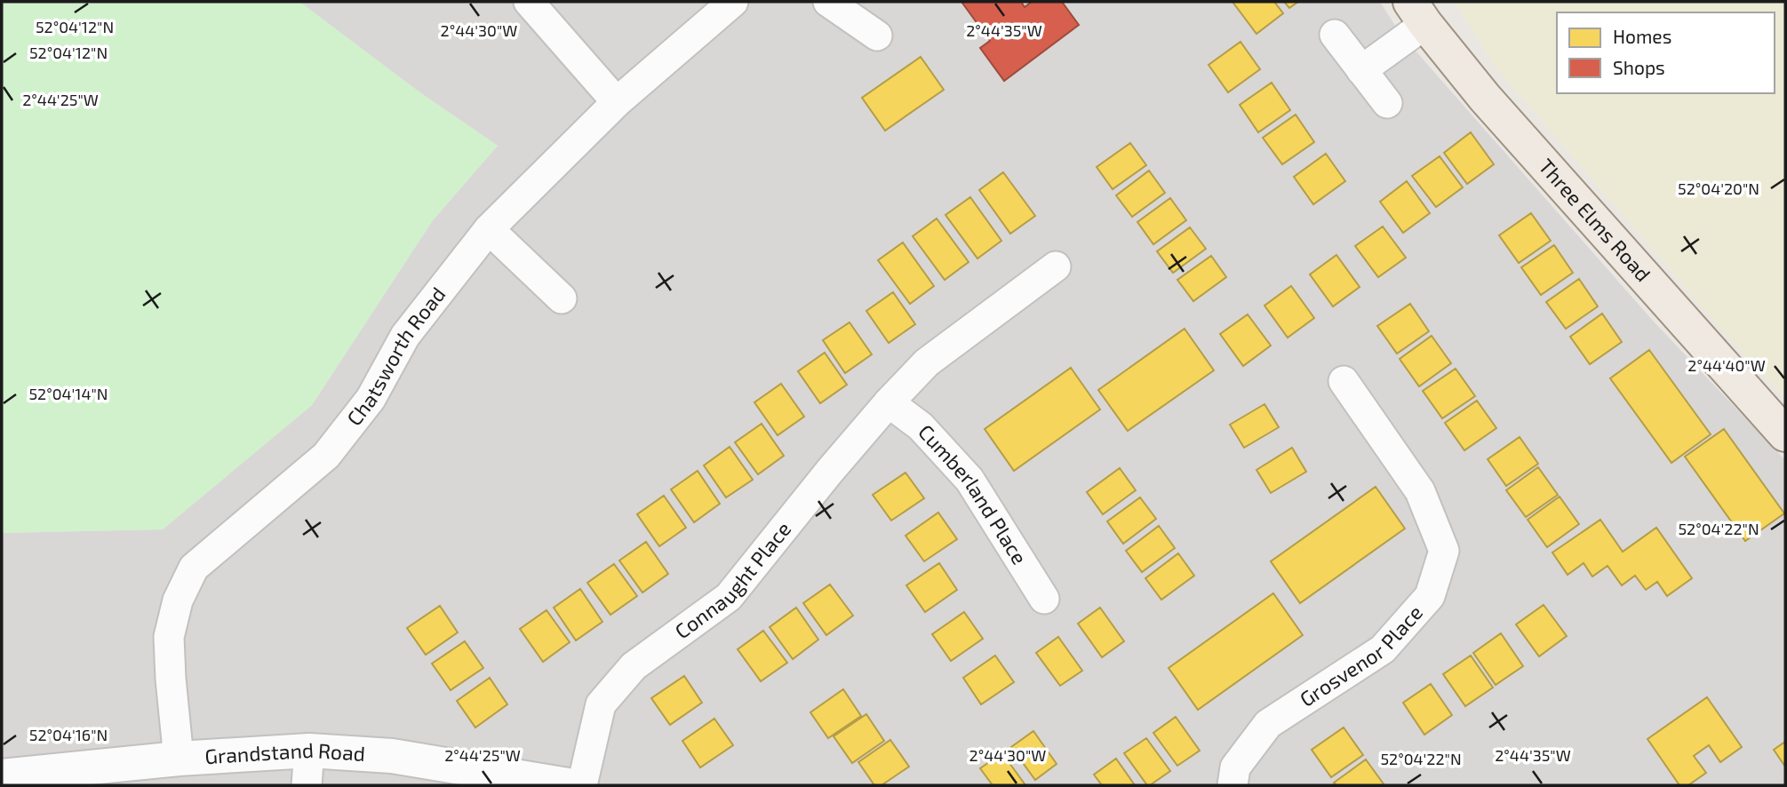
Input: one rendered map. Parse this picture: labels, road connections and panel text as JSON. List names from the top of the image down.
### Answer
{
  "streets": {
    "main road": ["Three Elms Road"],
    "street": [
      "Chatsworth Road",
      "Cumberland Place",
      "Connaught Place",
      "Grosvenor Place",
      "Grandstand Road"
    ]
  },
  "crossings": [
    ["Chatsworth Road", "Grandstand Road"],
    ["Cumberland Place", "Connaught Place"]
  ],
  "legend": ["Homes", "Shops"],
  "coordinates": [
    "52°04'12\"N",
    "2°44'35\"W",
    "2°44'30\"W",
    "2°44'25\"W",
    "52°04'20\"N",
    "2°44'40\"W",
    "52°04'14\"N",
    "52°04'22\"N",
    "52°04'16\"N"
  ]
}
